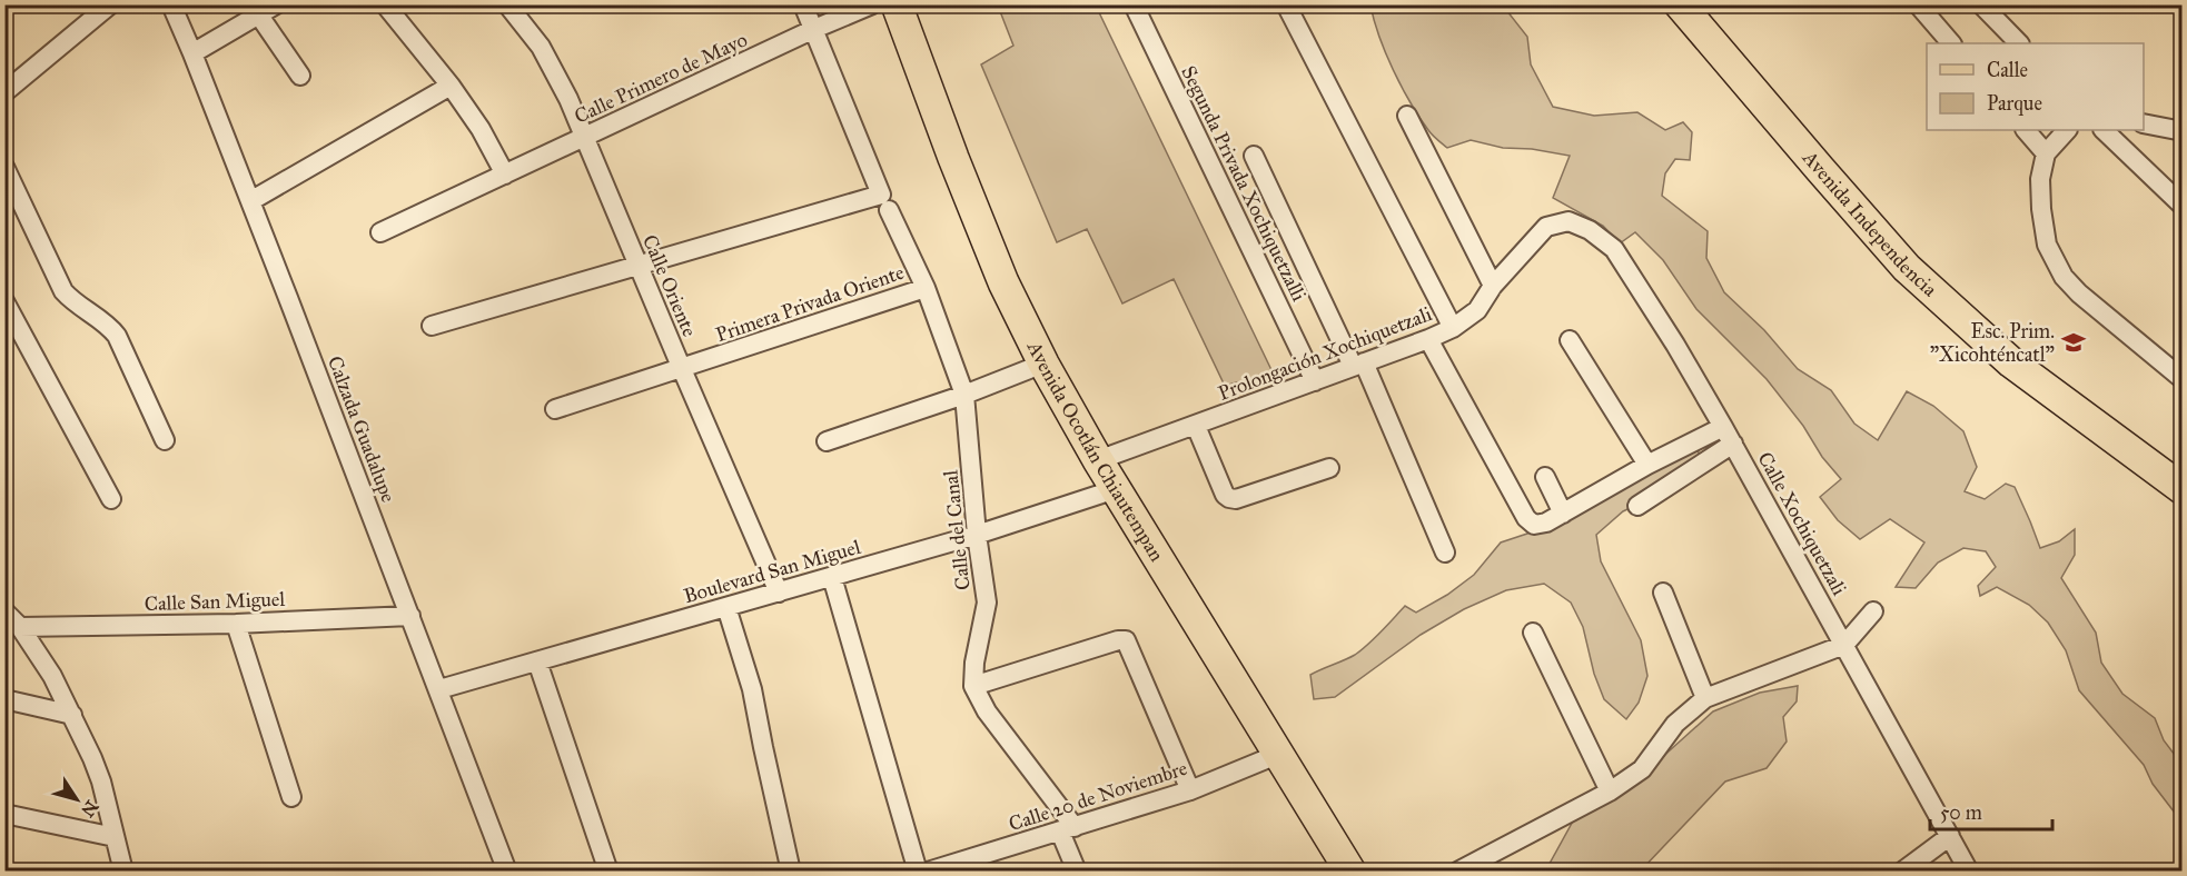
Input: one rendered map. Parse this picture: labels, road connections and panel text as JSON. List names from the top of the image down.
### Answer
{
  "streets": {
    "main road": ["Avenida Independencia", "Avenida Ocotlán Chiautempan"],
    "street": [
      "Calle Primero de Mayo",
      "Segunda Privada Xochiquetzalli",
      "Calle Oriente",
      "Primera Privada Oriente",
      "Prolongación Xochiquetzali",
      "Calzada Guadalupe",
      "Calle Xochiquetzali",
      "Calle del Canal",
      "Boulevard San Miguel",
      "Calle San Miguel",
      "Calle 20 de Noviembre"
    ]
  },
  "crossings": [
    ["Calle Primero de Mayo", "Calle Oriente"],
    ["Calle Primero de Mayo", "Calle del Canal"],
    ["Segunda Privada Xochiquetzalli", "Prolongación Xochiquetzali"],
    ["Calle Oriente", "Primera Privada Oriente"],
    ["Calle Oriente", "Boulevard San Miguel"],
    ["Primera Privada Oriente", "Calle del Canal"],
    ["Prolongación Xochiquetzali", "Avenida Ocotlán Chiautempan"],
    ["Prolongación Xochiquetzali", "Calle Xochiquetzali"],
    ["Calzada Guadalupe", "Boulevard San Miguel"],
    ["Calzada Guadalupe", "Calle San Miguel"],
    ["Avenida Ocotlán Chiautempan", "Boulevard San Miguel"],
    ["Avenida Ocotlán Chiautempan", "Calle 20 de Noviembre"],
    ["Calle del Canal", "Boulevard San Miguel"]
  ],
  "places": {
    "school or university": ["Esc. Prim. \"Xicohténcatl\""]
  },
  "legend": ["Calle", "Parque"],
  "scale_bar": "50 m",
  "north": "bottom right"
}
